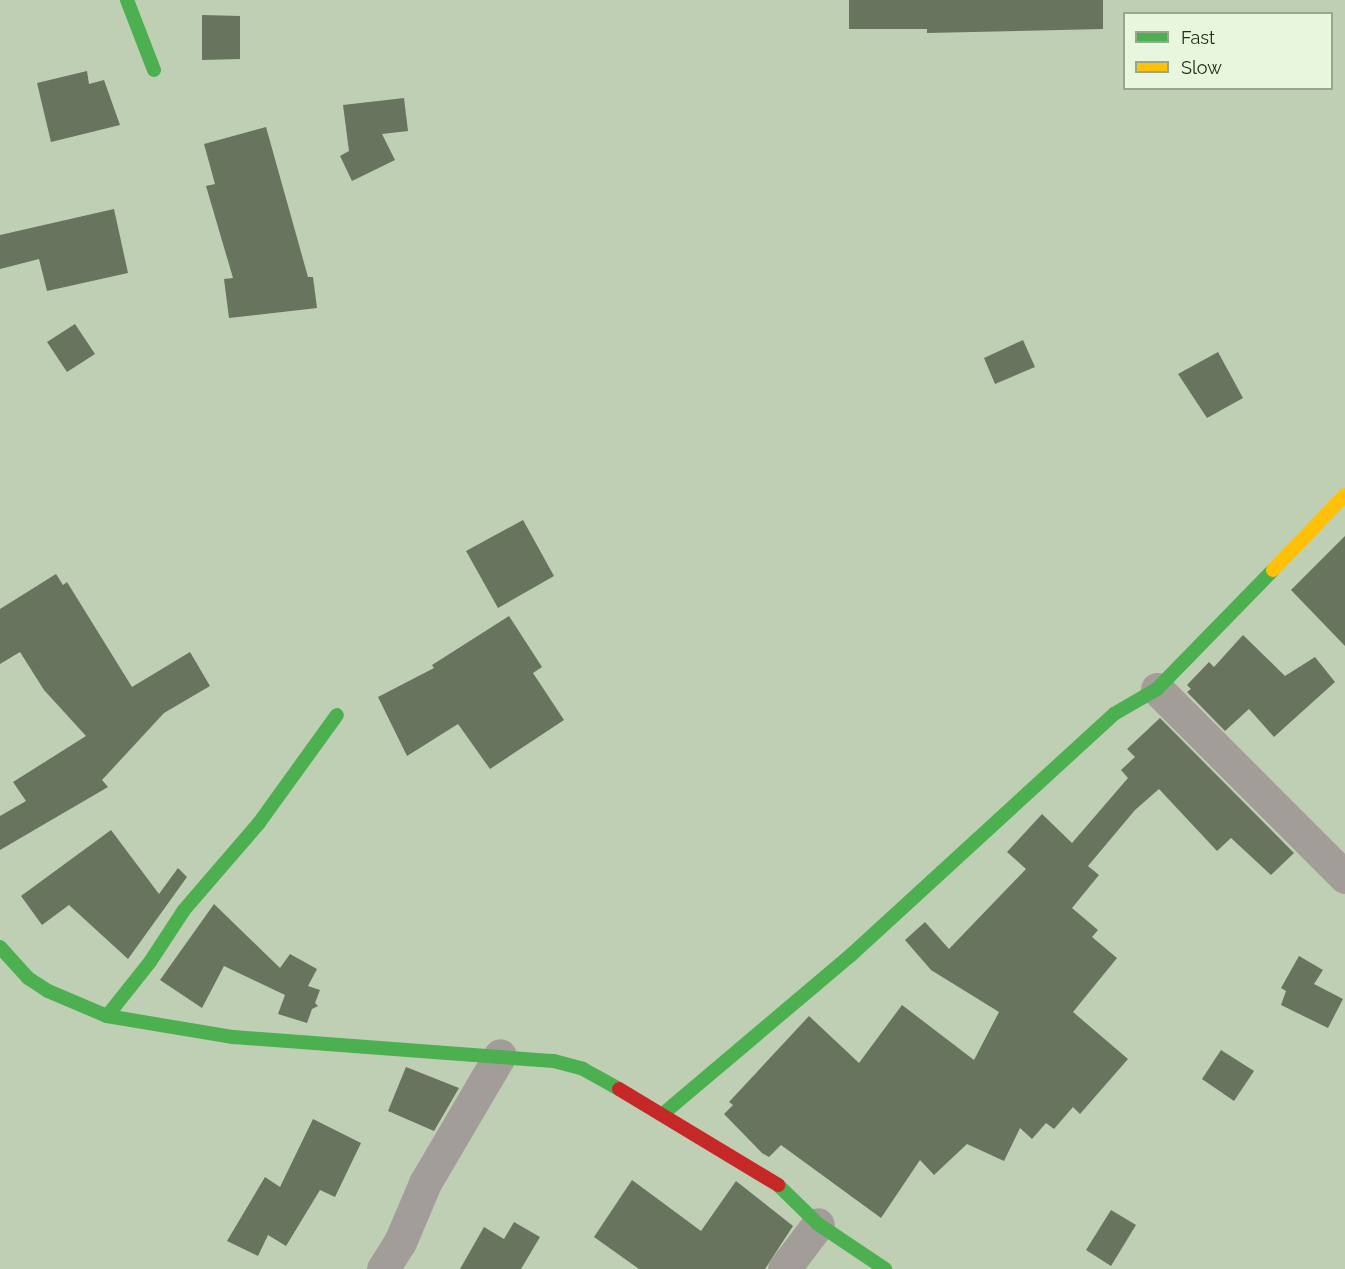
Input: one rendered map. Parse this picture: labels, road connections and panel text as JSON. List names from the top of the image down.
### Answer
{
  "legend": ["Fast", "Slow"]
}
